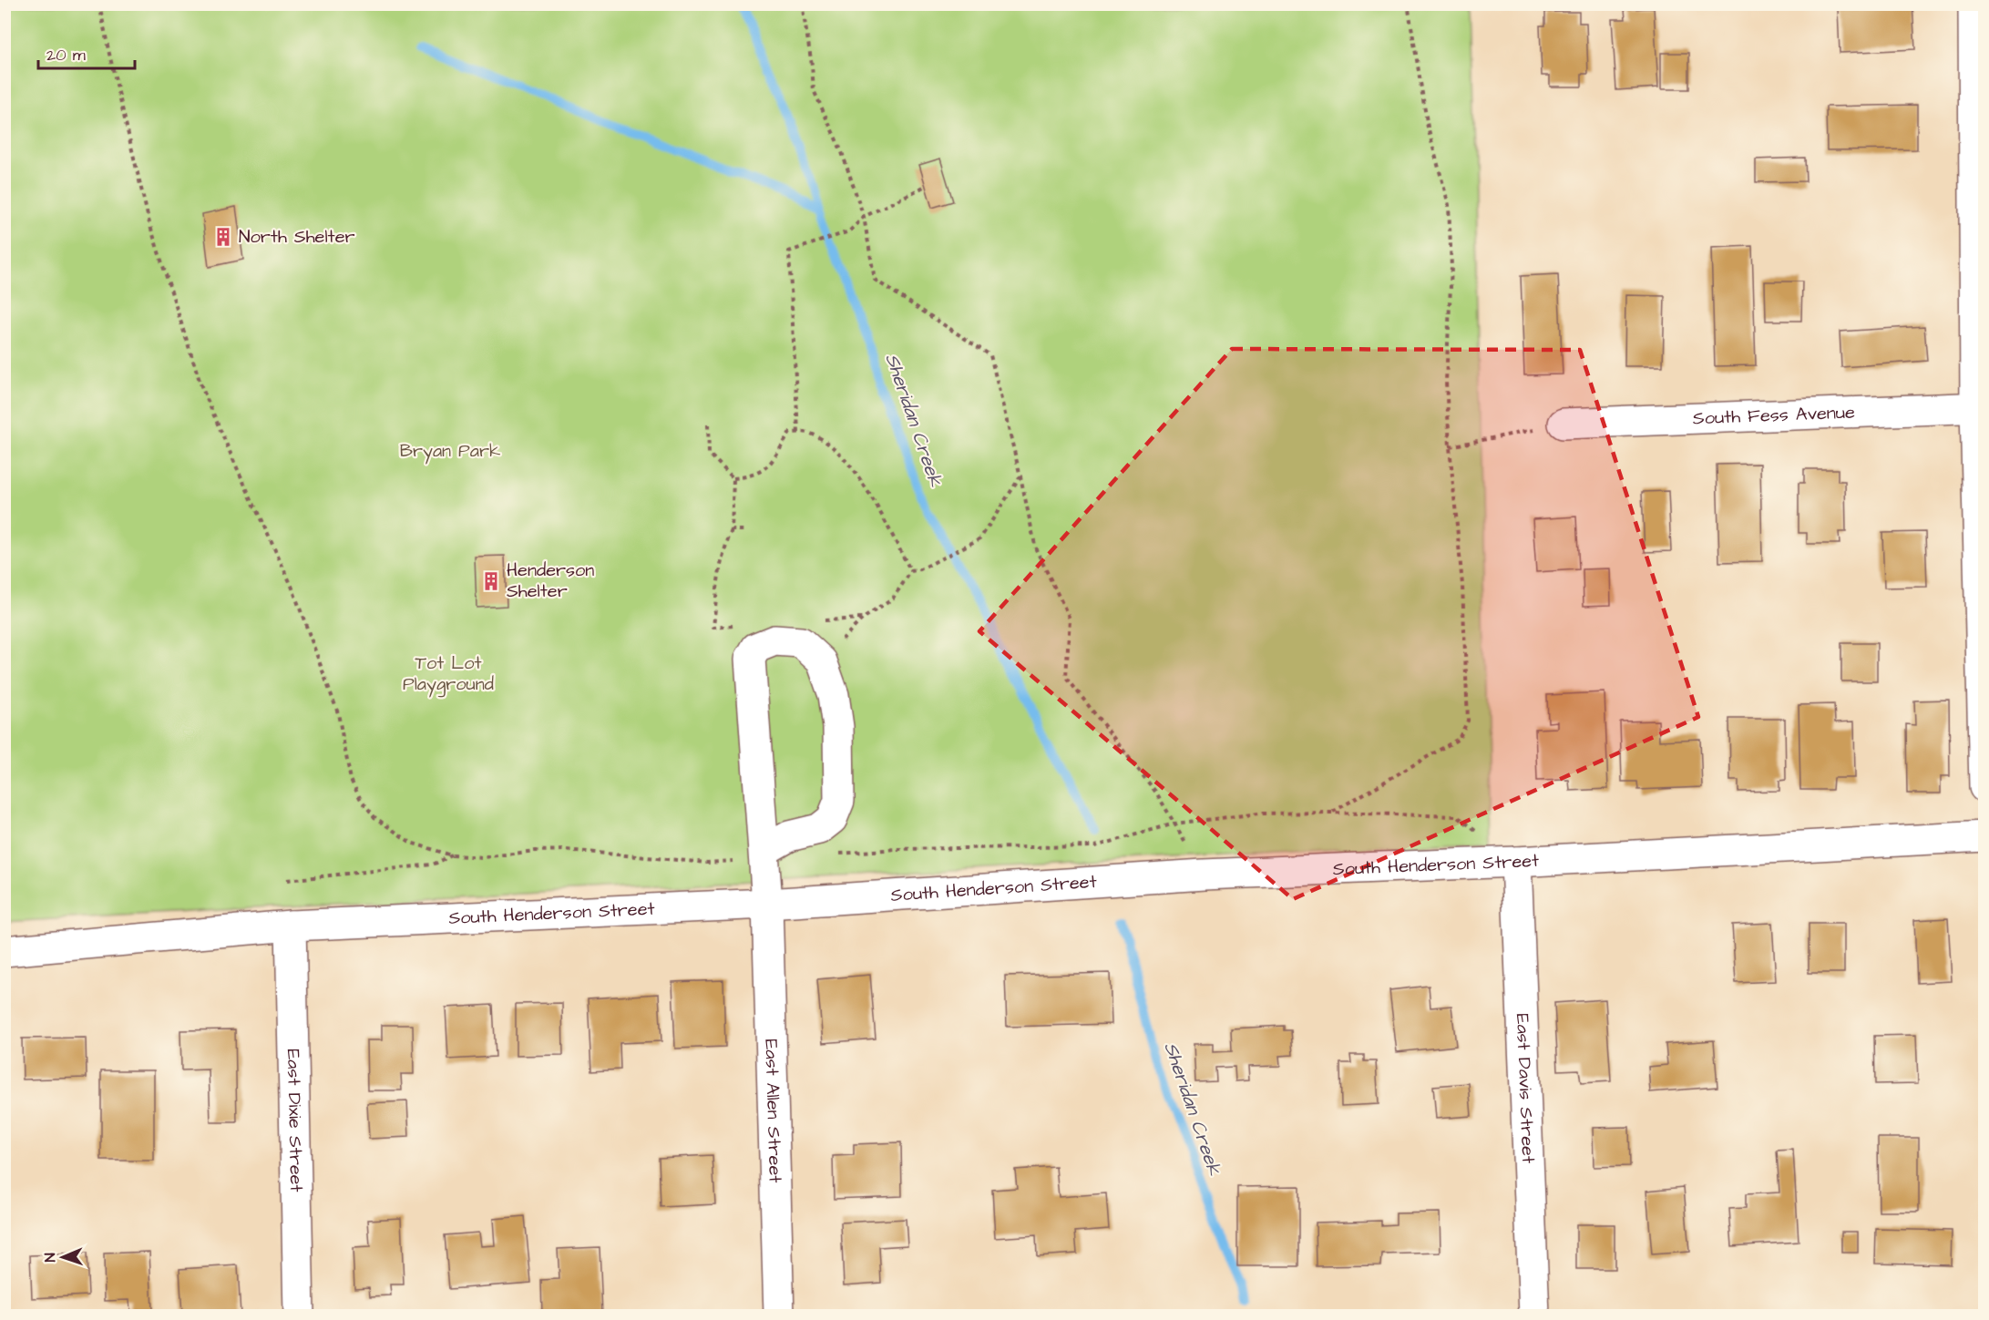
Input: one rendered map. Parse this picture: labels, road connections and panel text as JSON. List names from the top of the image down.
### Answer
{
  "streets": {
    "street": [
      "South Fess Avenue",
      "South Henderson Street",
      "East Davis Street",
      "East Allen Street",
      "East Dixie Street"
    ]
  },
  "crossings": [
    ["South Henderson Street", "East Davis Street"],
    ["South Henderson Street", "East Allen Street"],
    ["South Henderson Street", "East Dixie Street"]
  ],
  "water": ["Sheridan Creek"],
  "parks": ["Bryan Park", "Tot Lot Playground"],
  "places": {
    "building": ["North Shelter", "Henderson Shelter"]
  },
  "scale_bar": "20 m",
  "north": "left"
}
